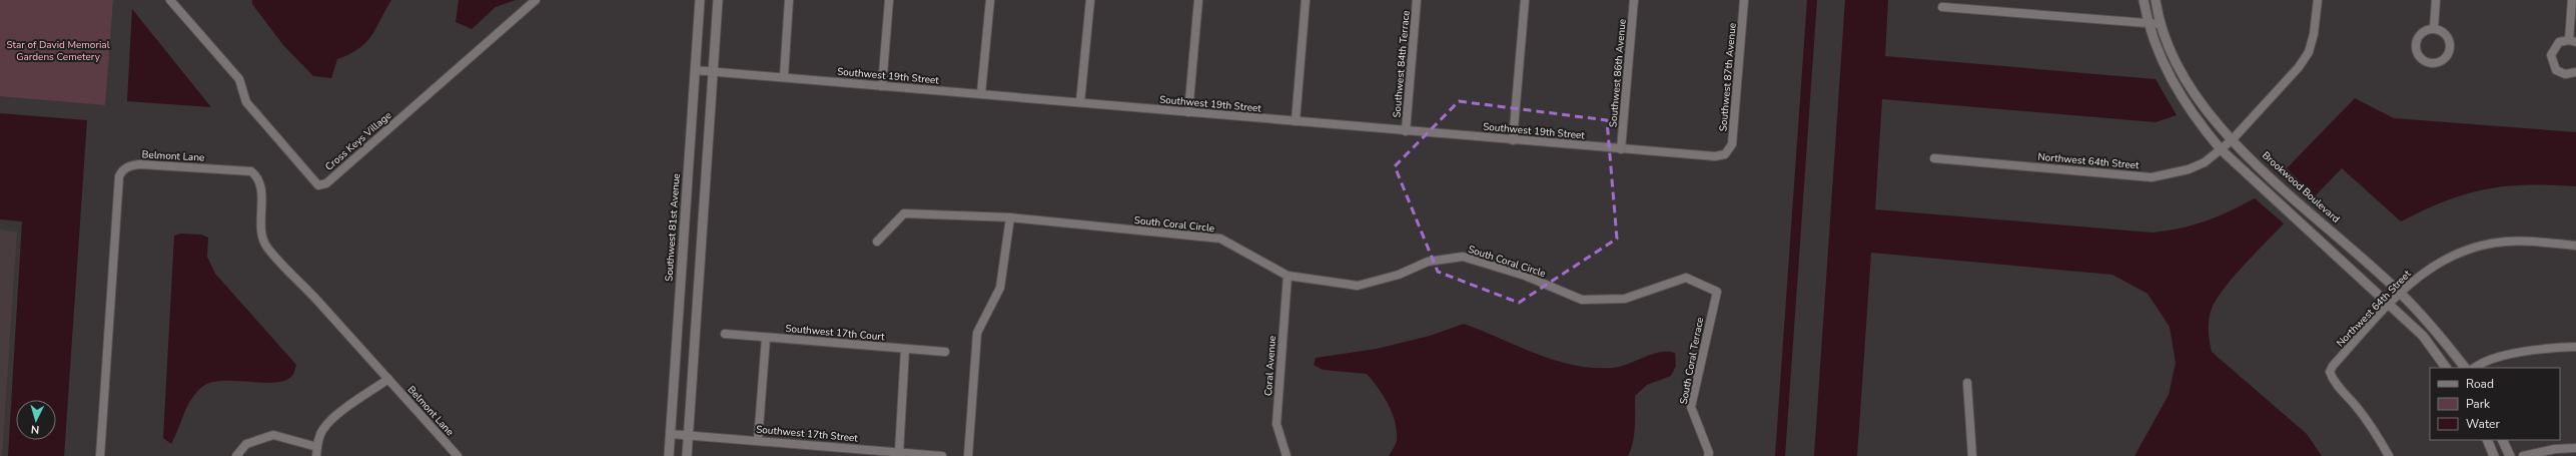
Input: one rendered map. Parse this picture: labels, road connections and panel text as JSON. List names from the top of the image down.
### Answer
{
  "streets": {
    "street": [
      "Southwest 84th Terrace",
      "Southwest 86th Avenue",
      "Southwest 19th Street",
      "Southwest 87th Avenue",
      "Cross Keys Village",
      "Belmont Lane",
      "Northwest 64th Street",
      "Brookwood Boulevard",
      "South Coral Circle",
      "Southwest 81st Avenue",
      "Southwest 17th Court",
      "South Coral Terrace",
      "Coral Avenue",
      "Southwest 17th Street"
    ]
  },
  "crossings": [
    ["Southwest 84th Terrace", "Southwest 19th Street"],
    ["Southwest 86th Avenue", "Southwest 19th Street"],
    ["Southwest 19th Street", "Southwest 87th Avenue"],
    ["Southwest 19th Street", "Southwest 81st Avenue"],
    ["Northwest 64th Street", "Brookwood Boulevard"],
    ["South Coral Circle", "South Coral Terrace"],
    ["South Coral Circle", "Coral Avenue"],
    ["Southwest 81st Avenue", "Southwest 17th Street"]
  ],
  "parks": ["Star of David Memorial Gardens Cemetery"],
  "legend": ["Road", "Park", "Water"],
  "north": "bottom"
}
